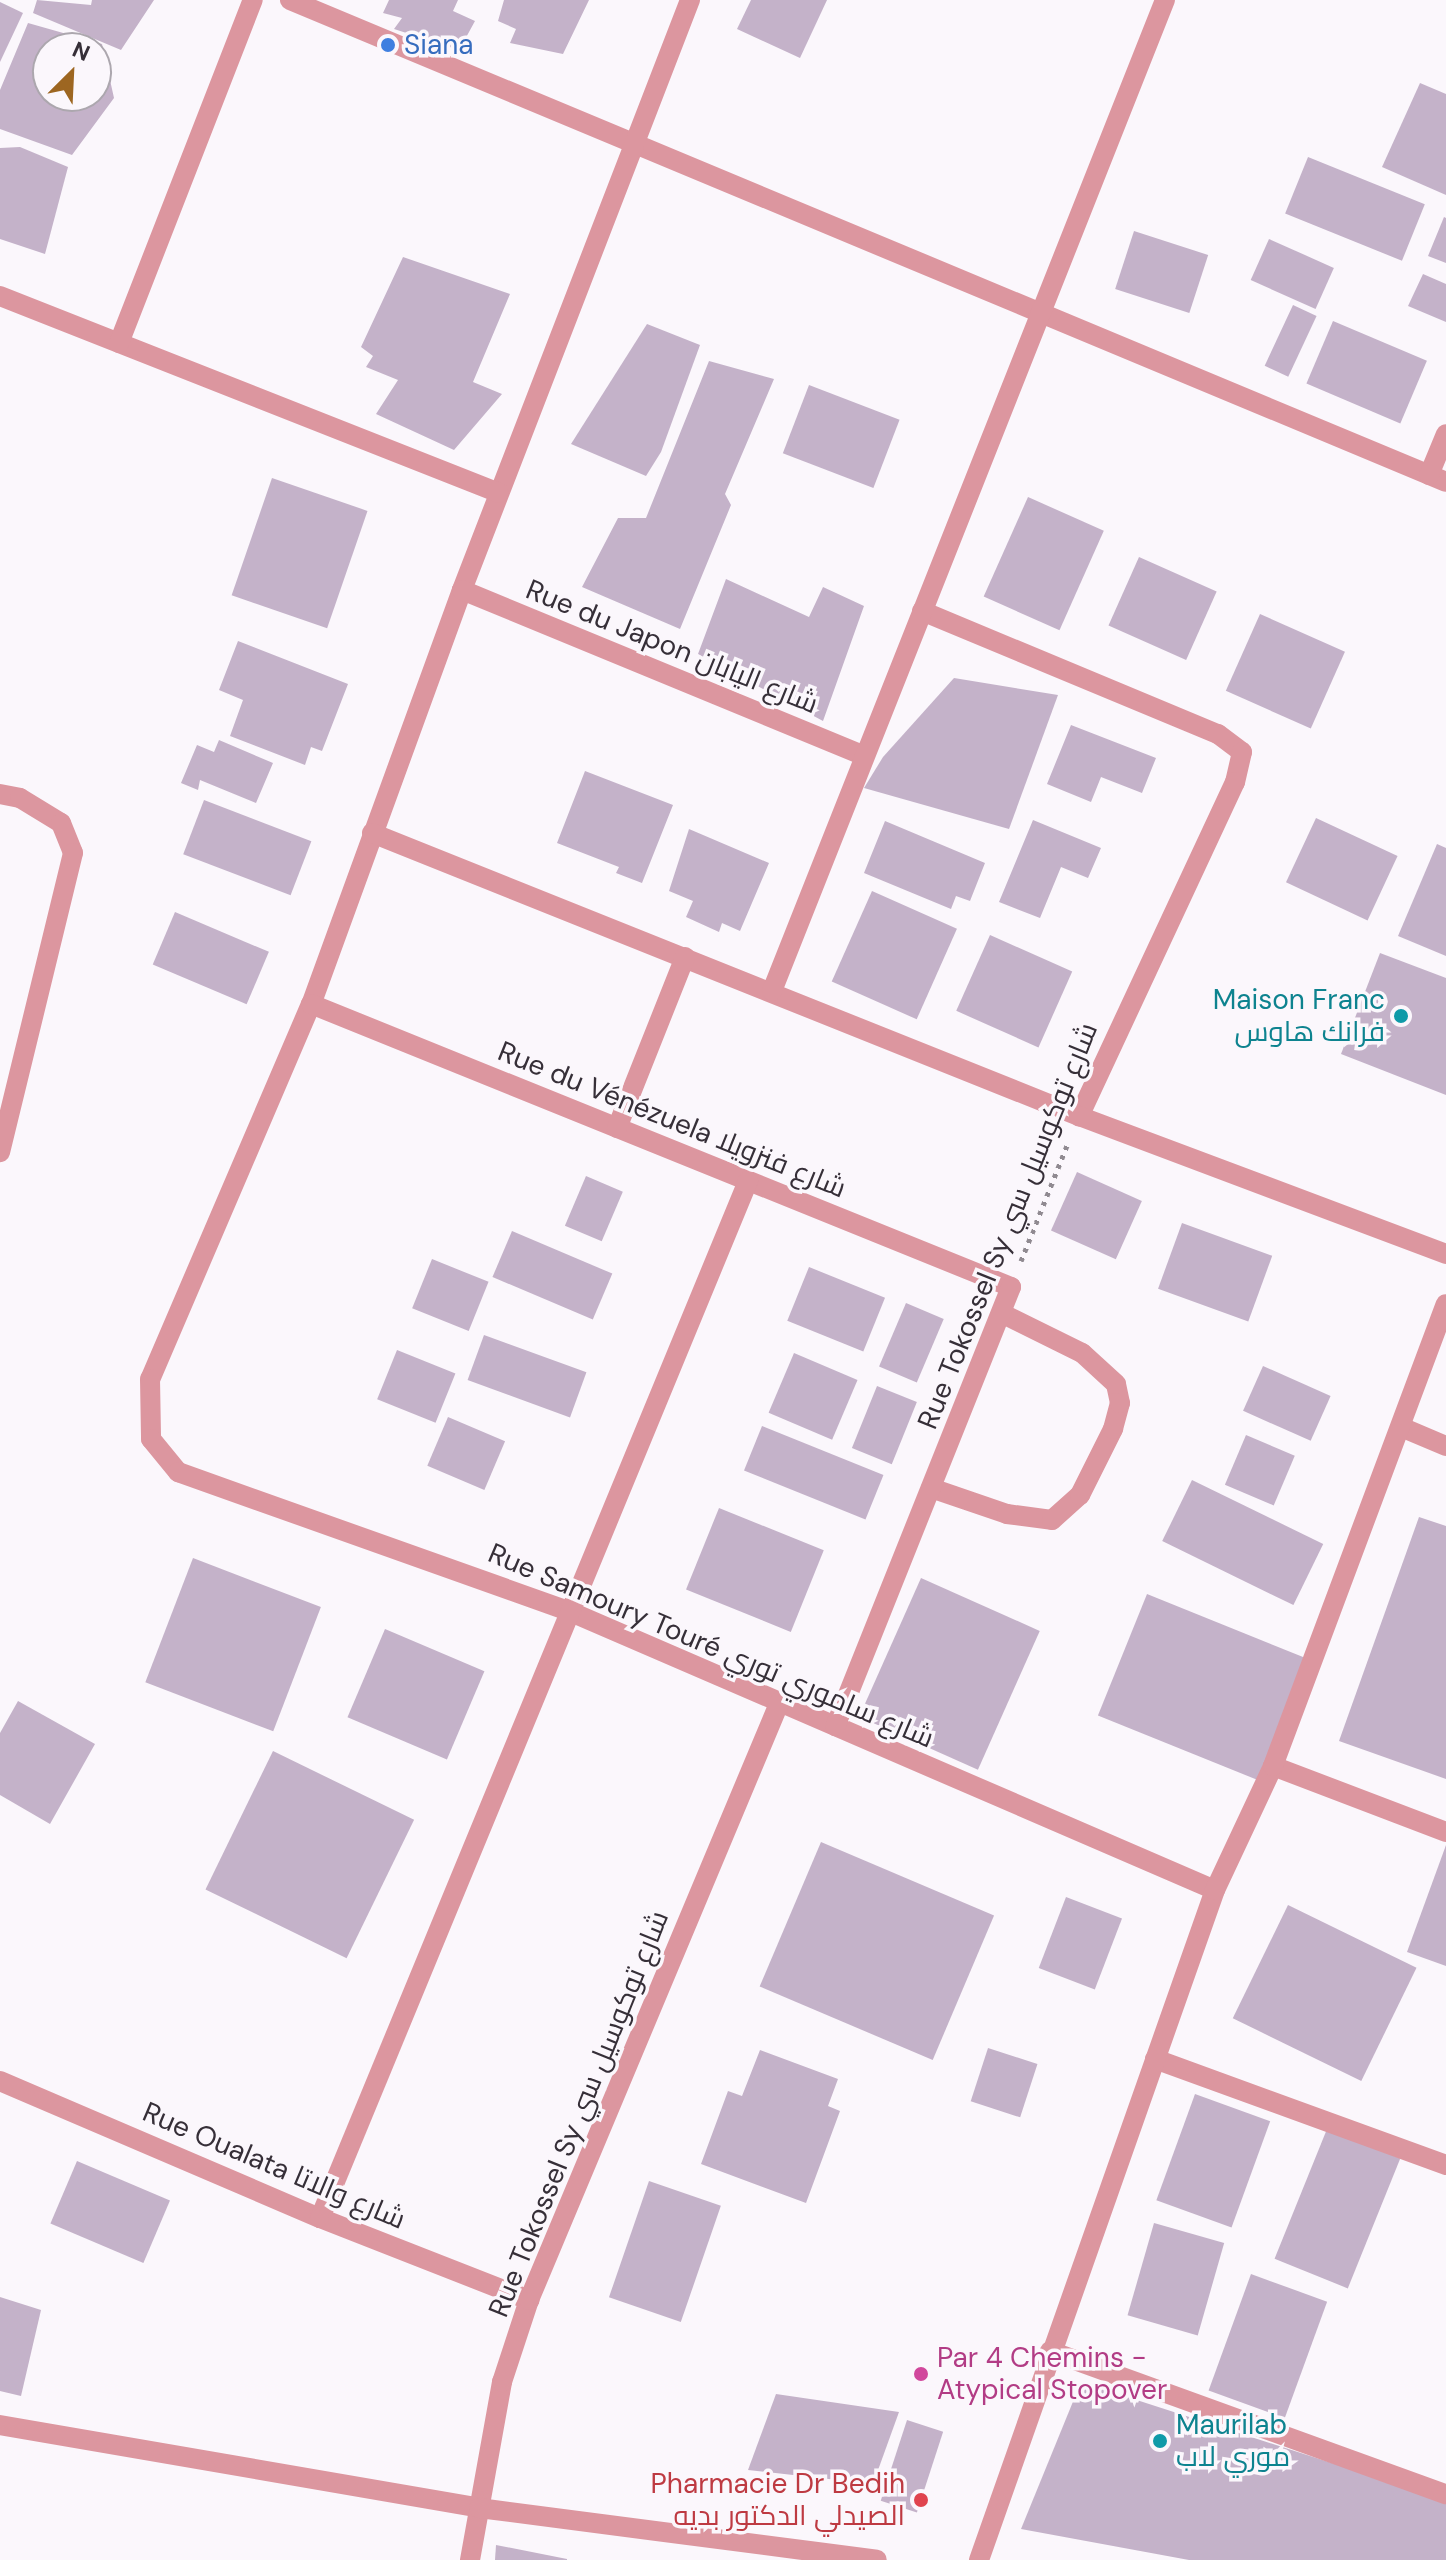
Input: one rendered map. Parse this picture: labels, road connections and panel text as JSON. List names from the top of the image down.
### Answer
{
  "streets": {
    "street": [
      "Rue du Japon شارع اليابان",
      "Rue du Vénézuela شارع فنزويلا",
      "Rue Tokossel Sy شارع توكوسيل سي",
      "Rue Samoury Touré شارع ساموري توري",
      "Rue Oualata شارع والاتا"
    ]
  },
  "crossings": [
    ["Rue du Vénézuela شارع فنزويلا", "Rue Tokossel Sy شارع توكوسيل سي"],
    ["Rue du Vénézuela شارع فنزويلا", "Rue Samoury Touré شارع ساموري توري"],
    ["Rue Tokossel Sy شارع توكوسيل سي", "Rue Samoury Touré شارع ساموري توري"],
    ["Rue Tokossel Sy شارع توكوسيل سي", "Rue Oualata شارع والاتا"]
  ],
  "places": [
    "Siana",
    "Maison Franc فرانك هاوس",
    "Par 4 Chemins - Atypical Stopover",
    "Maurilab موري لاب",
    "Pharmacie Dr Bedih الصيدلي الدكتور بديه"
  ],
  "north": "top right"
}
